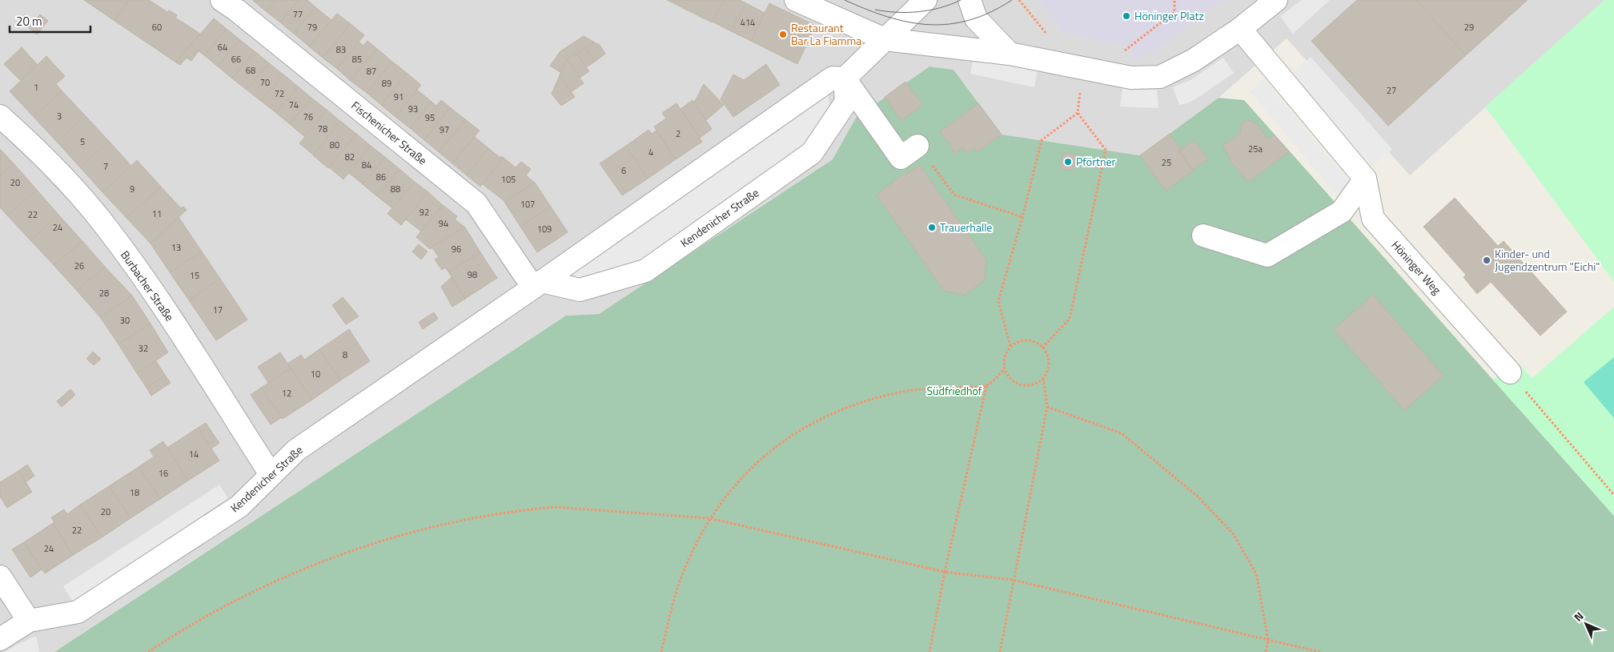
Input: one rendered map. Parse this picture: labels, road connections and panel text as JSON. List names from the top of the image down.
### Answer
{
  "streets": {
    "street": [
      "Fischenicher Straße",
      "Kendenicher Straße",
      "Höninger Weg",
      "Burbacher Straße"
    ]
  },
  "crossings": [
    ["Fischenicher Straße", "Kendenicher Straße"],
    ["Kendenicher Straße", "Burbacher Straße"]
  ],
  "parks": ["Südfriedhof"],
  "places": [
    "Höninger Platz",
    "Restaurant Bar La Fiamma",
    "Pförtner",
    "Trauerhalle",
    "Kinder- und Jugendzentrum \"Eichi\""
  ],
  "house_numbers": [
    "77",
    "414",
    "60",
    "79",
    "29",
    "64",
    "83",
    "66",
    "85",
    "68",
    "87",
    "70",
    "89",
    "1",
    "27",
    "72",
    "91",
    "74",
    "93",
    "3",
    "76",
    "95",
    "78",
    "97",
    "2",
    "5",
    "80",
    "25a",
    "4",
    "82",
    "25",
    "84",
    "7",
    "6",
    "86",
    "105",
    "20",
    "9",
    "88",
    "107",
    "92",
    "11",
    "22",
    "94",
    "24",
    "109",
    "13",
    "96",
    "26",
    "98",
    "15",
    "28",
    "17",
    "30",
    "32",
    "8",
    "10",
    "12",
    "14",
    "16",
    "18",
    "20",
    "22",
    "24"
  ],
  "scale_bar": "20 m",
  "north": "top left"
}
